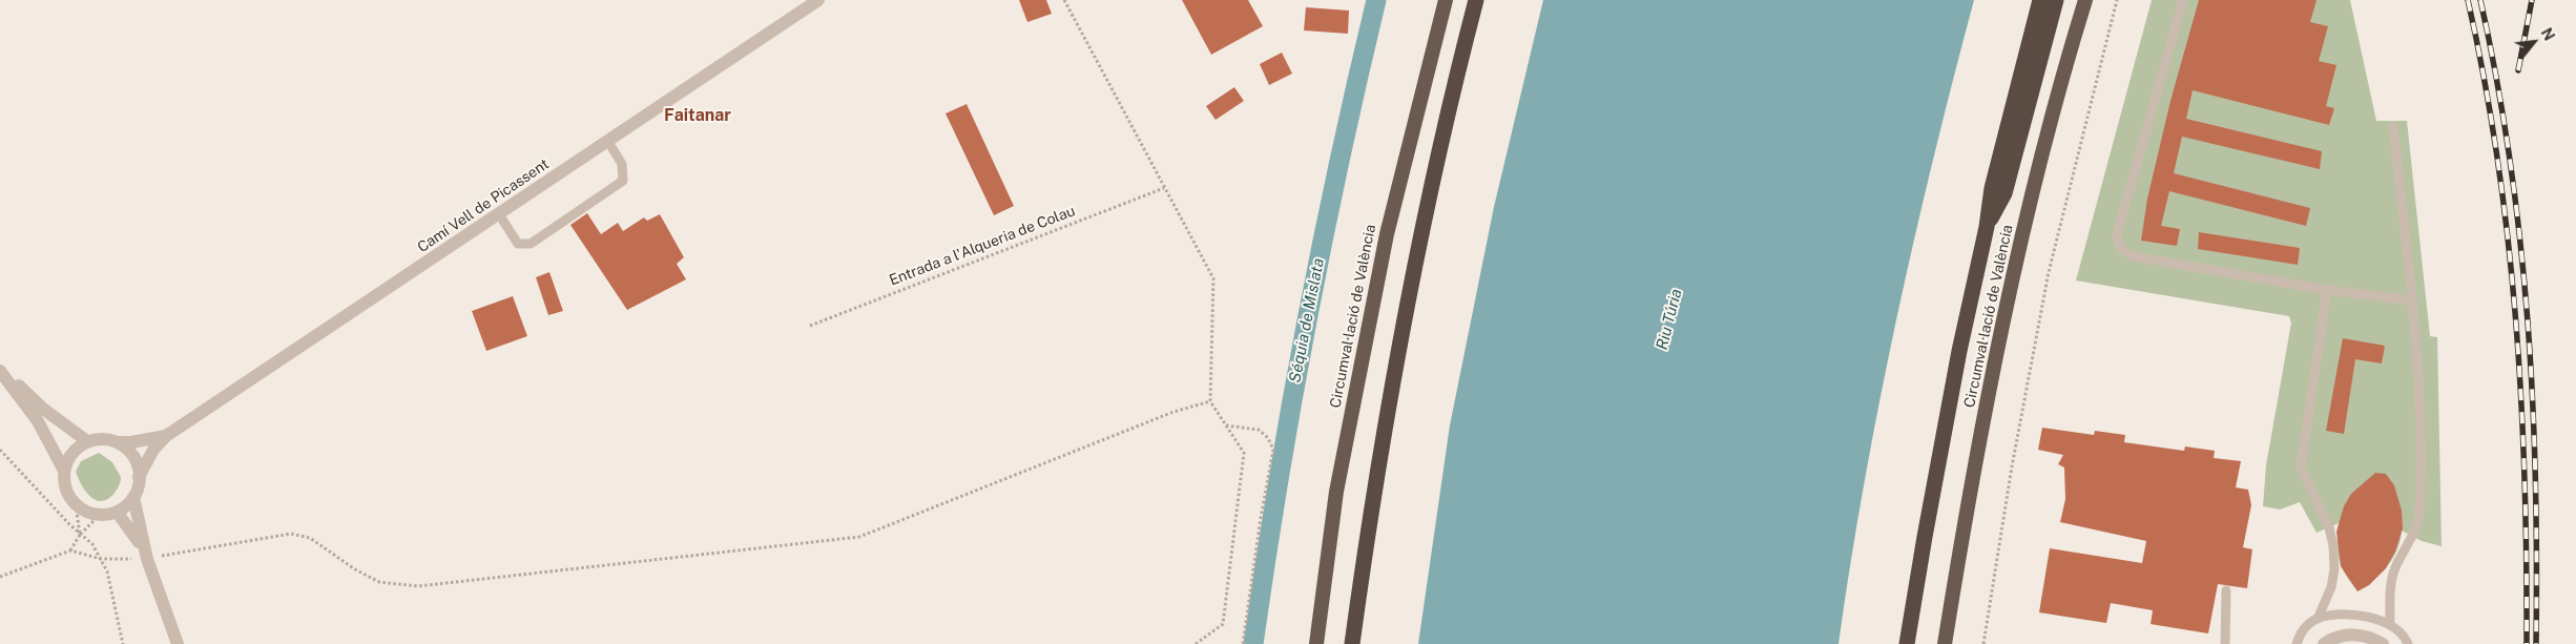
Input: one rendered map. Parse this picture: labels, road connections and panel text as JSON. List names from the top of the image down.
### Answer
{
  "streets": {
    "highway": ["Circumval·lació de València"],
    "street": ["Camí Vell de Picassent"],
    "path": ["Entrada a l'Alqueria de Colau"]
  },
  "districts": ["Faitanar"],
  "water": ["Riu Túria", "Séquia de Mislata"],
  "north": "top right"
}
